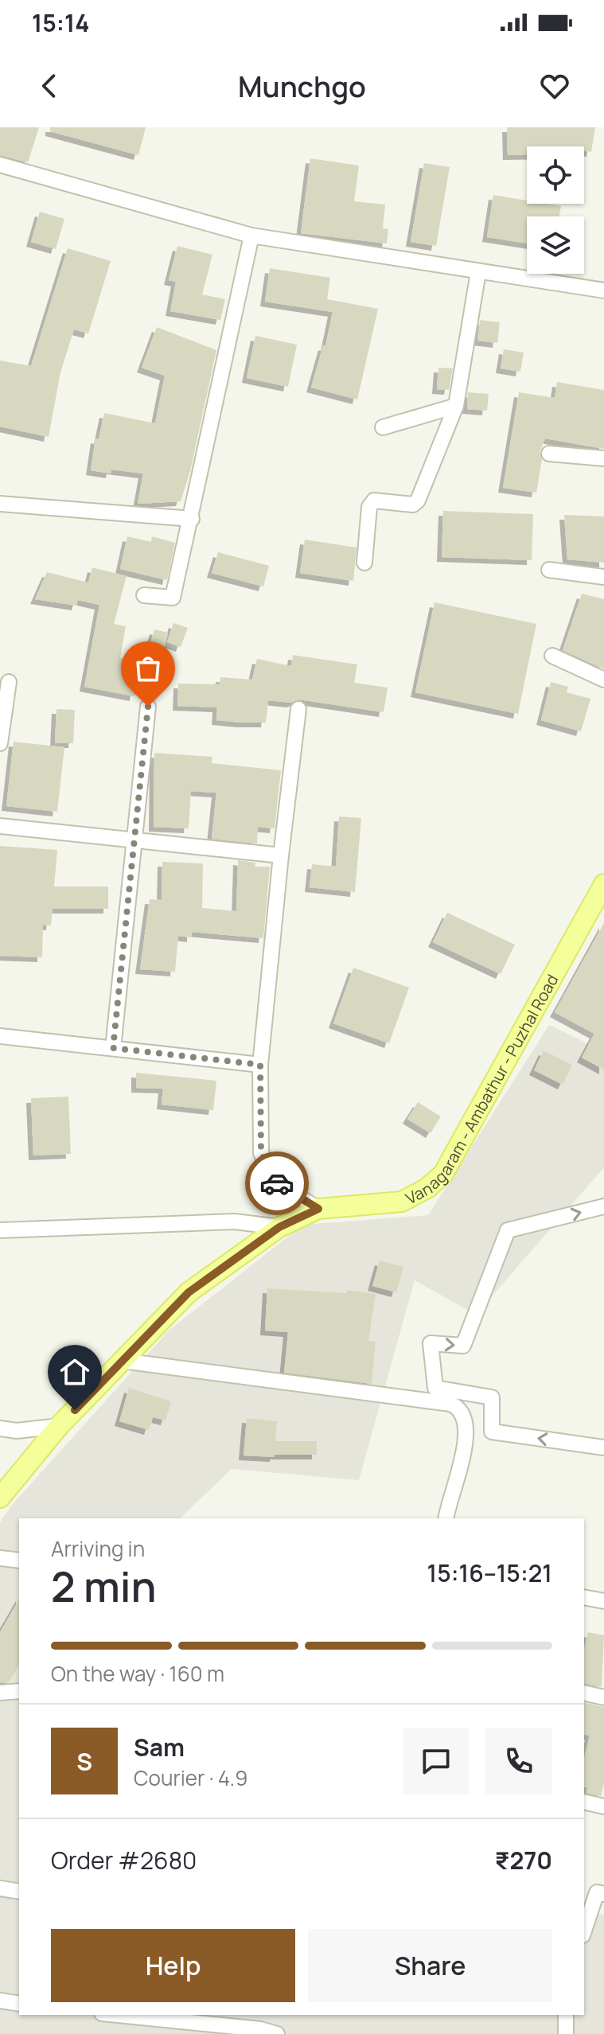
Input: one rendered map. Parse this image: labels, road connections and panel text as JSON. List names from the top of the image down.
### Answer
{
  "streets": {
    "main road": ["Vanagaram - Ambathur - Puzhal Road"]
  },
  "page": {
    "status": "15:14",
    "header": "Munchgo",
    "heading": ["2 min", "Arriving in", "15:16–15:21"],
    "panel": [
      "Sam",
      "Courier · 4.9",
      "Order #2680",
      "₹270"
    ],
    "bar": "On the way · 160 m",
    "round": "S",
    "buttons": ["Help", "Share"]
  }
}
